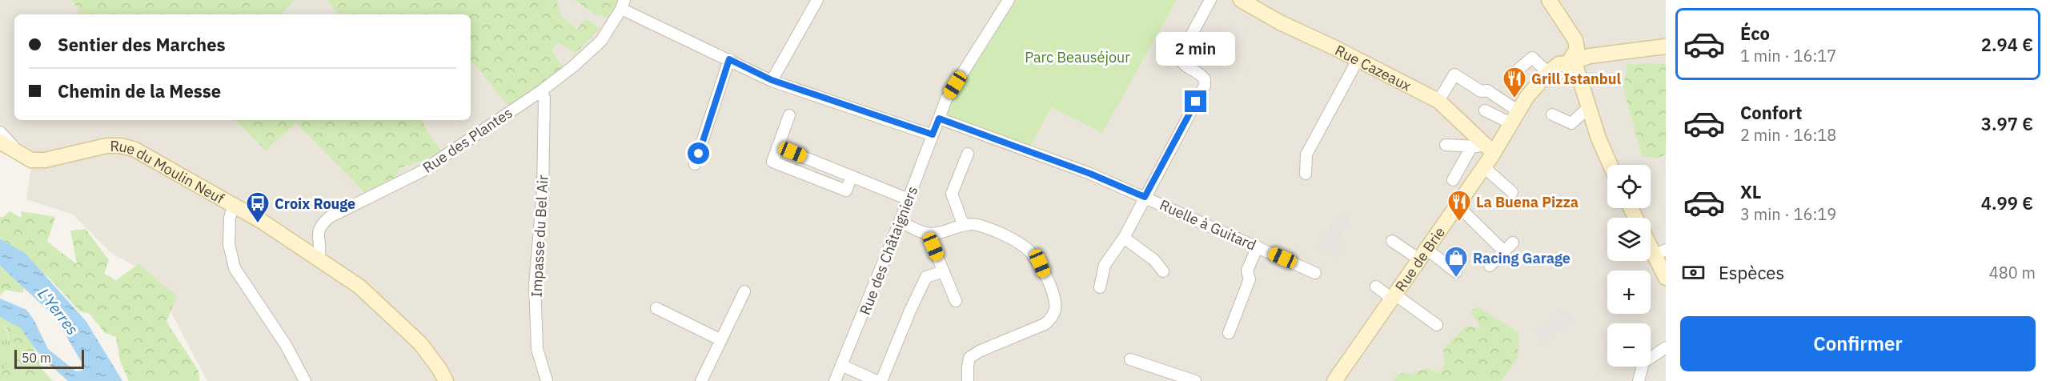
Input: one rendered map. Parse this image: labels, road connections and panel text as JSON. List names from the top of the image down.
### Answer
{
  "streets": {
    "street": [
      "Rue Cazeaux",
      "Rue des Plantes",
      "Rue du Moulin Neuf",
      "Ruelle à Guitard",
      "Impasse du Bel Air",
      "Rue des Châtaigniers",
      "Rue de Brie"
    ]
  },
  "crossings": [
    ["Rue Cazeaux", "Rue de Brie"],
    ["Rue des Plantes", "Rue du Moulin Neuf"],
    ["Rue des Plantes", "Impasse du Bel Air"],
    ["Ruelle à Guitard", "Rue des Châtaigniers"]
  ],
  "water": ["L'Yerres"],
  "parks": ["Parc Beauséjour"],
  "places": {
    "restaurant": ["Grill Istanbul", "La Buena Pizza"],
    "bus stop": ["Croix Rouge"],
    "shop": ["Racing Garage"]
  },
  "scale_bar": "50 m",
  "page": {
    "list": [
      {
        "name": "Éco",
        "note": "1 min · 16:17",
        "value": "2.94 €"
      },
      {
        "name": "Confort",
        "note": "2 min · 16:18",
        "value": "3.97 €"
      },
      {
        "name": "XL",
        "note": "3 min · 16:19",
        "value": "4.99 €"
      }
    ],
    "banner": ["Sentier des Marches", "Chemin de la Messe"],
    "bubble": "2 min",
    "map_buttons": ["+", "−"],
    "pay": ["Espèces", "480 m"],
    "buttons": "Confirmer",
    "scale": "50 m"
  }
}
